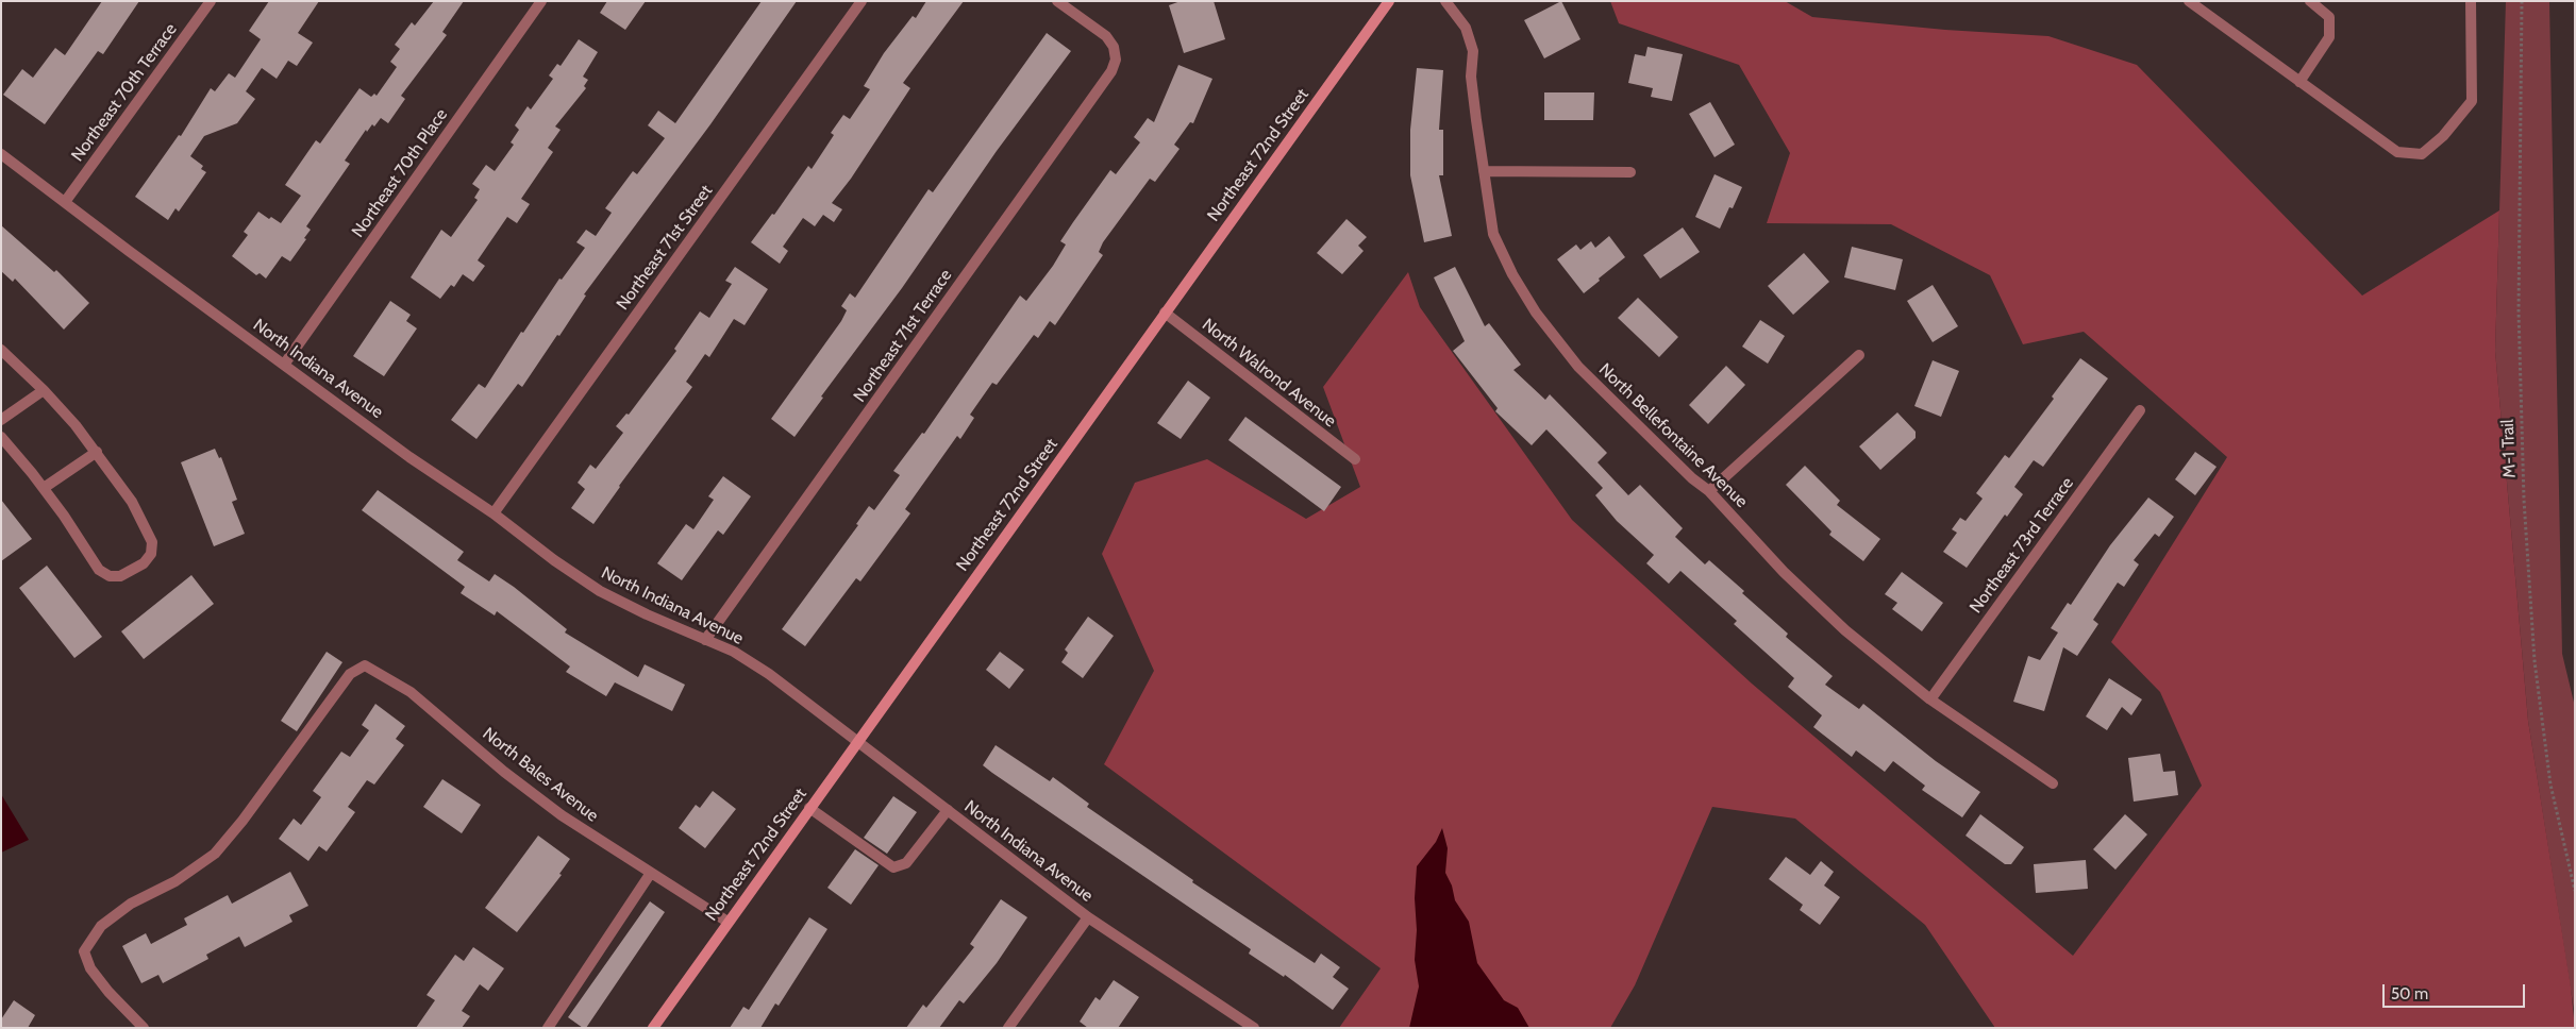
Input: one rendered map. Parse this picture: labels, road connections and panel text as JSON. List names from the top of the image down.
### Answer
{
  "streets": {
    "main road": ["Northeast 72nd Street"],
    "street": [
      "Northeast 70th Terrace",
      "Northeast 70th Place",
      "Northeast 71st Street",
      "Northeast 71st Terrace",
      "North Indiana Avenue",
      "North Walrond Avenue",
      "North Bellefontaine Avenue",
      "Northeast 73rd Terrace",
      "North Bales Avenue"
    ],
    "path": ["M-1 Trail"]
  },
  "crossings": [
    ["Northeast 70th Terrace", "North Indiana Avenue"],
    ["Northeast 72nd Street", "North Indiana Avenue"],
    ["Northeast 72nd Street", "North Walrond Avenue"],
    ["Northeast 72nd Street", "North Bales Avenue"],
    ["Northeast 70th Place", "North Indiana Avenue"],
    ["Northeast 71st Street", "North Indiana Avenue"],
    ["Northeast 71st Terrace", "North Indiana Avenue"],
    ["North Bellefontaine Avenue", "Northeast 73rd Terrace"]
  ],
  "scale_bar": "50 m"
}
